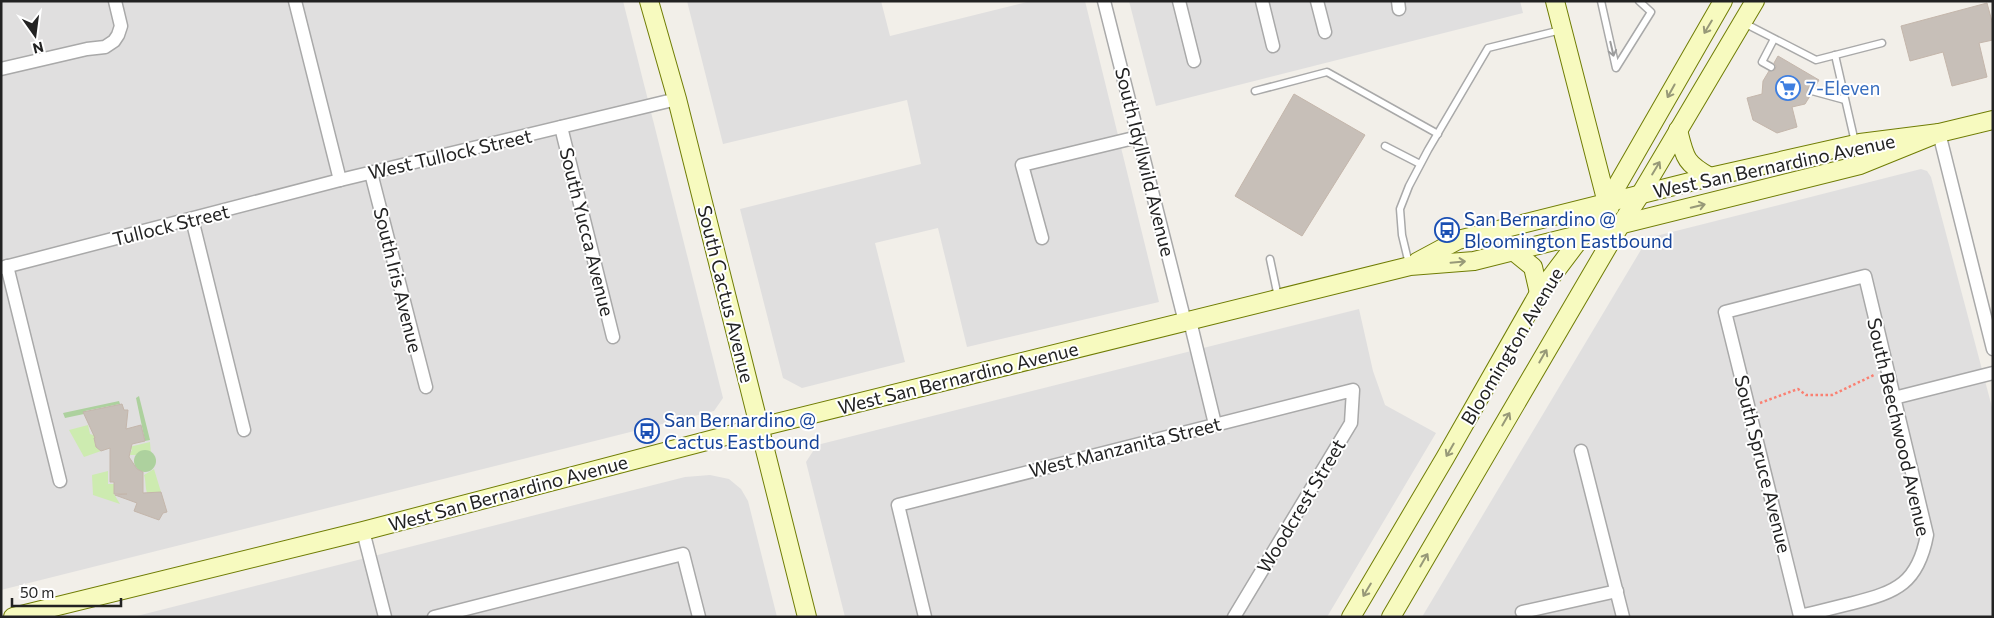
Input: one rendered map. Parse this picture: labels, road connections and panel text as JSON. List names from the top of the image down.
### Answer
{
  "streets": {
    "main road": ["West San Bernardino Avenue", "South Cactus Avenue", "Bloomington Avenue"],
    "street": [
      "West Tullock Street",
      "South Idyllwild Avenue",
      "Tullock Street",
      "South Yucca Avenue",
      "South Iris Avenue",
      "South Beechwood Avenue",
      "West Manzanita Street",
      "South Spruce Avenue",
      "Woodcrest Street"
    ]
  },
  "crossings": [
    ["West Tullock Street", "Tullock Street"],
    ["West Tullock Street", "South Yucca Avenue"],
    ["West Tullock Street", "South Iris Avenue"],
    ["South Idyllwild Avenue", "West San Bernardino Avenue"],
    ["South Idyllwild Avenue", "West Manzanita Street"],
    ["West San Bernardino Avenue", "South Cactus Avenue"],
    ["West San Bernardino Avenue", "Bloomington Avenue"],
    ["South Beechwood Avenue", "South Spruce Avenue"],
    ["West Manzanita Street", "Woodcrest Street"]
  ],
  "places": {
    "supermarket": ["7-Eleven"],
    "bus stop": ["San Bernardino @ Bloomington Eastbound", "San Bernardino @ Cactus Eastbound"]
  },
  "scale_bar": "50 m",
  "north": "bottom"
}
